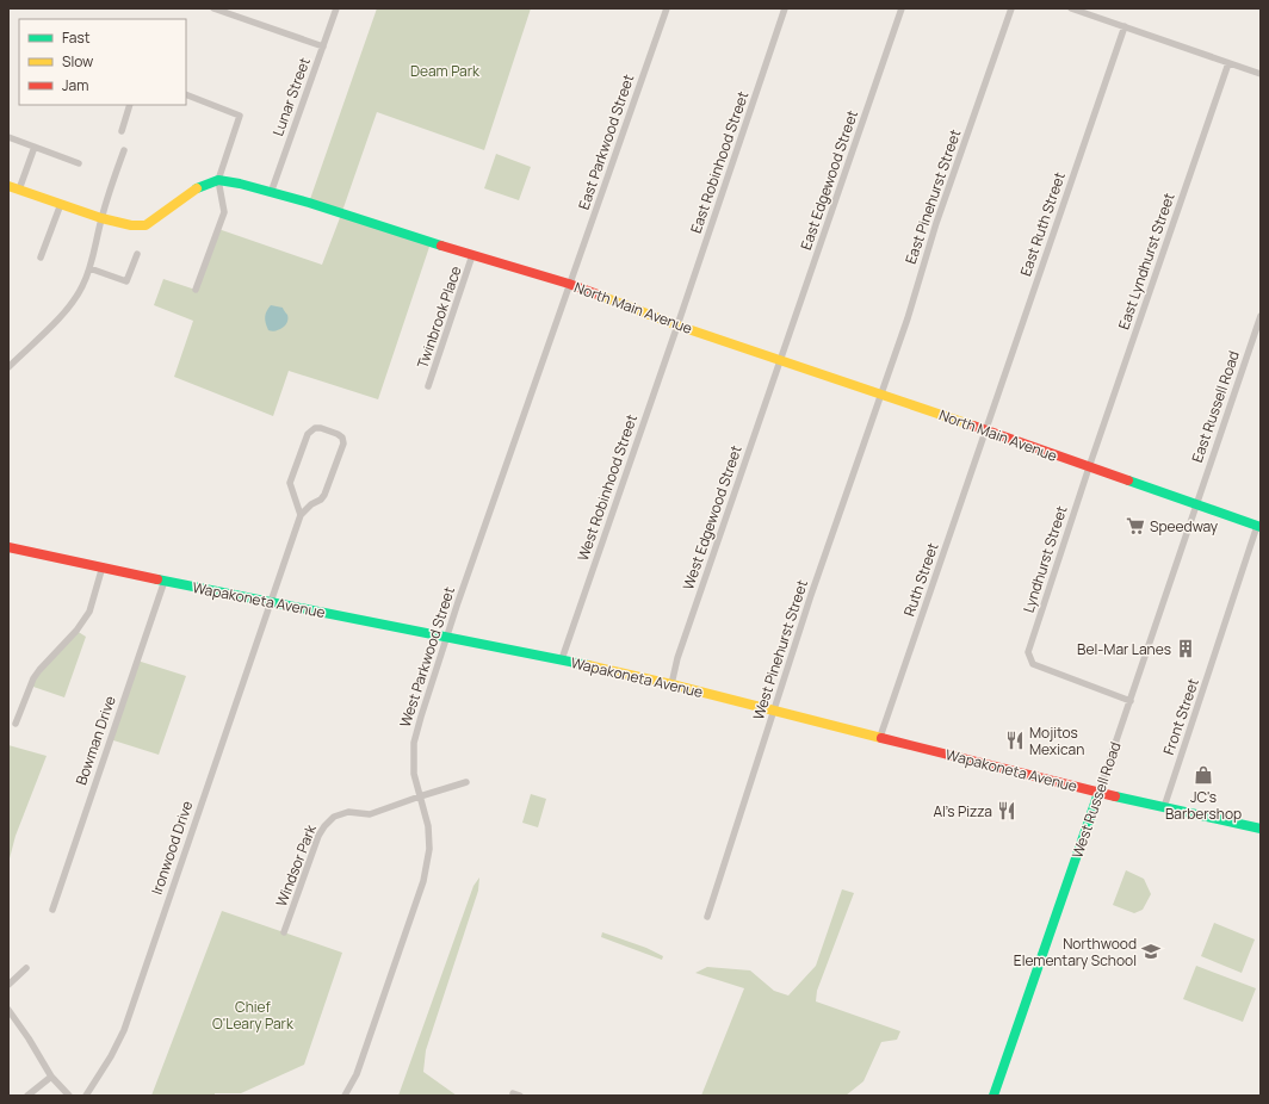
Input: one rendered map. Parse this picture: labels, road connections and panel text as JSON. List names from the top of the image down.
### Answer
{
  "streets": {
    "main road": ["North Main Avenue", "Wapakoneta Avenue", "West Russell Road"],
    "street": [
      "Lunar Street",
      "East Parkwood Street",
      "East Robinhood Street",
      "East Edgewood Street",
      "East Pinehurst Street",
      "East Ruth Street",
      "East Lyndhurst Street",
      "Twinbrook Place",
      "East Russell Road",
      "West Robinhood Street",
      "West Edgewood Street",
      "Lyndhurst Street",
      "Ruth Street",
      "West Pinehurst Street",
      "West Parkwood Street",
      "Front Street",
      "Bowman Drive",
      "Ironwood Drive",
      "Windsor Park"
    ]
  },
  "crossings": [
    ["Lunar Street", "North Main Avenue"],
    ["East Parkwood Street", "North Main Avenue"],
    ["East Parkwood Street", "West Parkwood Street"],
    ["East Robinhood Street", "North Main Avenue"],
    ["East Robinhood Street", "West Robinhood Street"],
    ["East Edgewood Street", "North Main Avenue"],
    ["East Edgewood Street", "West Edgewood Street"],
    ["East Pinehurst Street", "North Main Avenue"],
    ["East Pinehurst Street", "West Pinehurst Street"],
    ["East Ruth Street", "North Main Avenue"],
    ["East Ruth Street", "Ruth Street"],
    ["East Lyndhurst Street", "North Main Avenue"],
    ["East Lyndhurst Street", "Lyndhurst Street"],
    ["North Main Avenue", "Twinbrook Place"],
    ["North Main Avenue", "East Russell Road"],
    ["North Main Avenue", "West Robinhood Street"],
    ["North Main Avenue", "West Edgewood Street"],
    ["North Main Avenue", "Lyndhurst Street"],
    ["North Main Avenue", "Ruth Street"],
    ["North Main Avenue", "West Pinehurst Street"],
    ["North Main Avenue", "West Parkwood Street"],
    ["North Main Avenue", "Front Street"],
    ["North Main Avenue", "West Russell Road"],
    ["East Russell Road", "West Russell Road"],
    ["West Robinhood Street", "Wapakoneta Avenue"],
    ["West Edgewood Street", "Wapakoneta Avenue"],
    ["Lyndhurst Street", "West Russell Road"],
    ["Ruth Street", "Wapakoneta Avenue"],
    ["Wapakoneta Avenue", "West Pinehurst Street"],
    ["Wapakoneta Avenue", "West Parkwood Street"],
    ["Wapakoneta Avenue", "Front Street"],
    ["Wapakoneta Avenue", "Bowman Drive"],
    ["Wapakoneta Avenue", "West Russell Road"],
    ["Wapakoneta Avenue", "Ironwood Drive"],
    ["West Parkwood Street", "Windsor Park"]
  ],
  "parks": ["Deam Park", "Chief O'Leary Park"],
  "places": {
    "supermarket": ["Speedway"],
    "building": ["Bel-Mar Lanes"],
    "restaurant": ["Mojitos Mexican", "Al's Pizza"],
    "shop": ["JC's Barbershop"],
    "school or university": ["Northwood Elementary School"]
  },
  "legend": ["Fast", "Slow", "Jam"]
}
